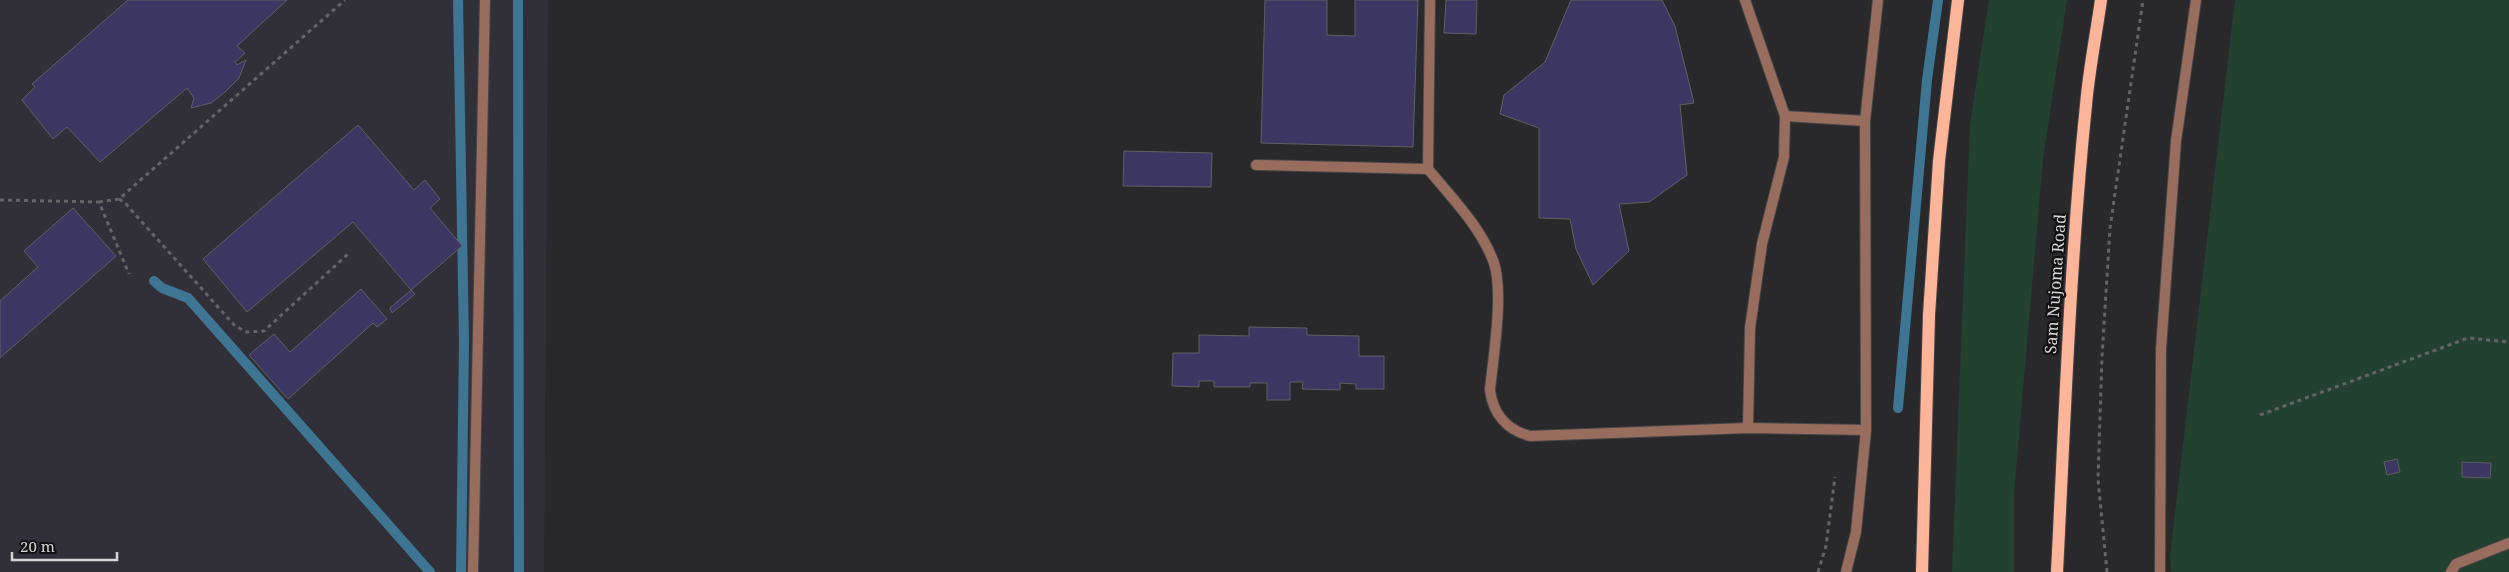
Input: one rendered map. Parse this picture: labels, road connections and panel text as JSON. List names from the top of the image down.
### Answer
{
  "streets": {
    "main road": ["Sam Nujoma Road"]
  },
  "scale_bar": "20 m"
}
